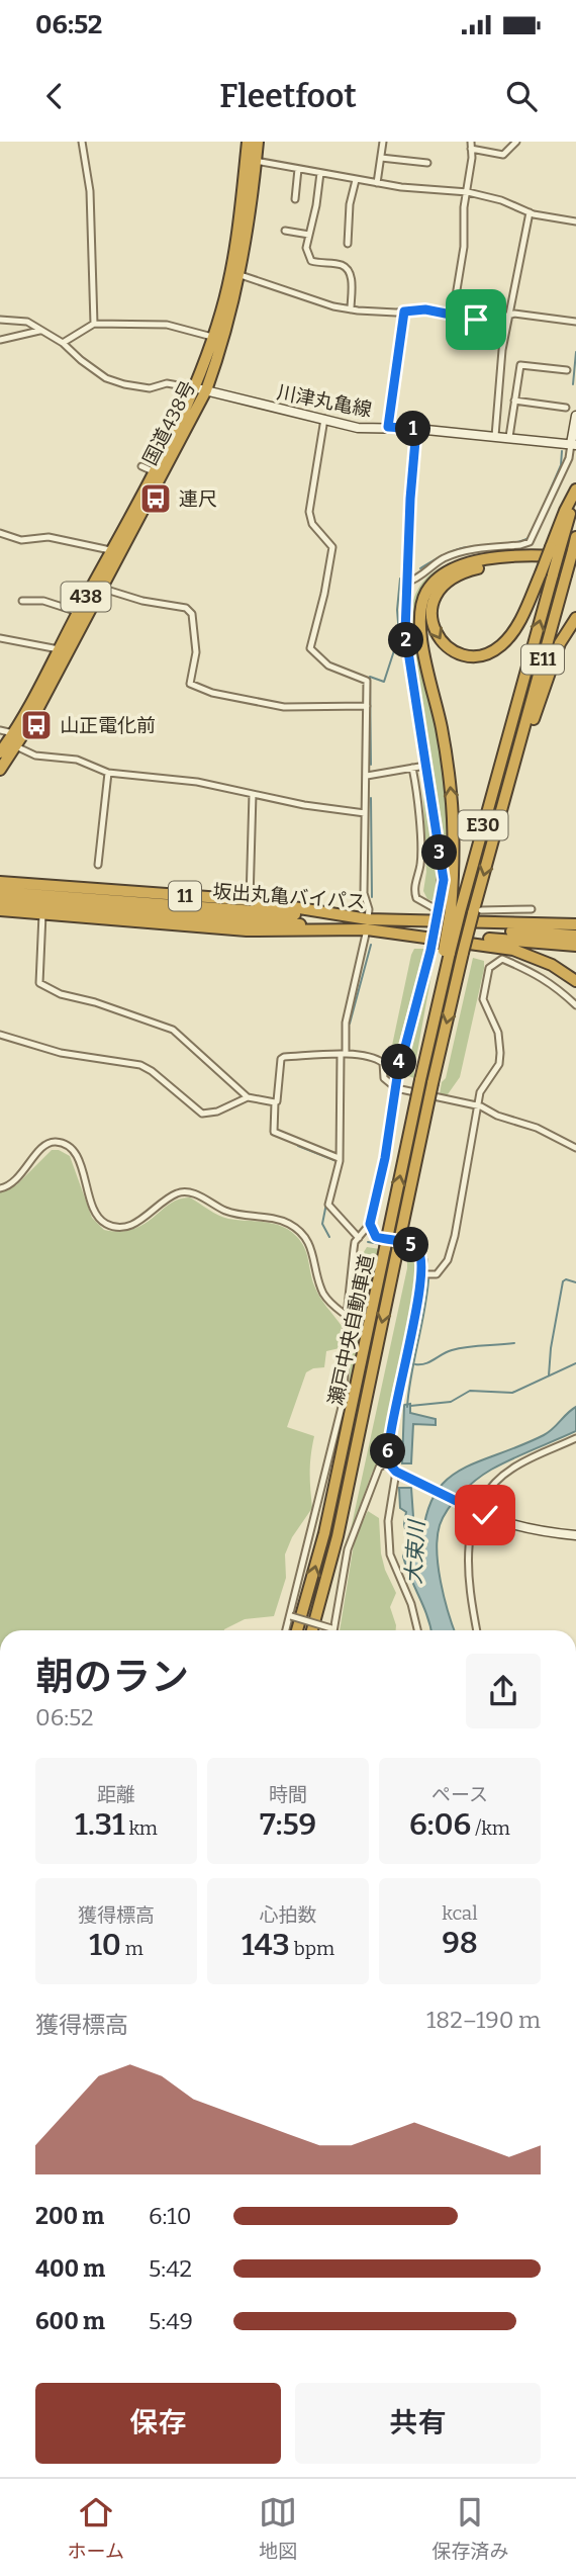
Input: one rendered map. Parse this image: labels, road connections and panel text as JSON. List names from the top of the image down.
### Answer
{
  "streets": {
    "highway": [
      "国道438号",
      "438",
      "E11",
      "E30",
      "11",
      "坂出丸亀バイパス",
      "瀬戸中央自動車道"
    ],
    "street": ["川津丸亀線"]
  },
  "crossings": [
    ["川津丸亀線", "国道438号"],
    ["E11", "E30"],
    ["E11", "瀬戸中央自動車道"],
    ["E30", "瀬戸中央自動車道"],
    ["11", "坂出丸亀バイパス"]
  ],
  "water": ["大束川"],
  "places": {
    "bus stop": ["連尺", "山正電化前"]
  },
  "page": {
    "status": "06:52",
    "header": "Fleetfoot",
    "pins": [
      "1",
      "2",
      "3",
      "4",
      "5",
      "6"
    ],
    "heading": ["朝のラン", "06:52"],
    "stats": [
      ["距離", "1.31 km"],
      ["時間", "7:59"],
      ["ペース", "6:06 /km"],
      ["獲得標高", "10 m"],
      ["心拍数", "143 bpm"],
      ["kcal", "98"]
    ],
    "chart": ["獲得標高", "182–190 m"],
    "list": [
      {
        "name": "200 m",
        "note": "6:10"
      },
      {
        "name": "400 m",
        "note": "5:42"
      },
      {
        "name": "600 m",
        "note": "5:49"
      }
    ],
    "buttons": ["保存", "共有"],
    "tabs": ["ホーム", "地図", "保存済み"]
  }
}
